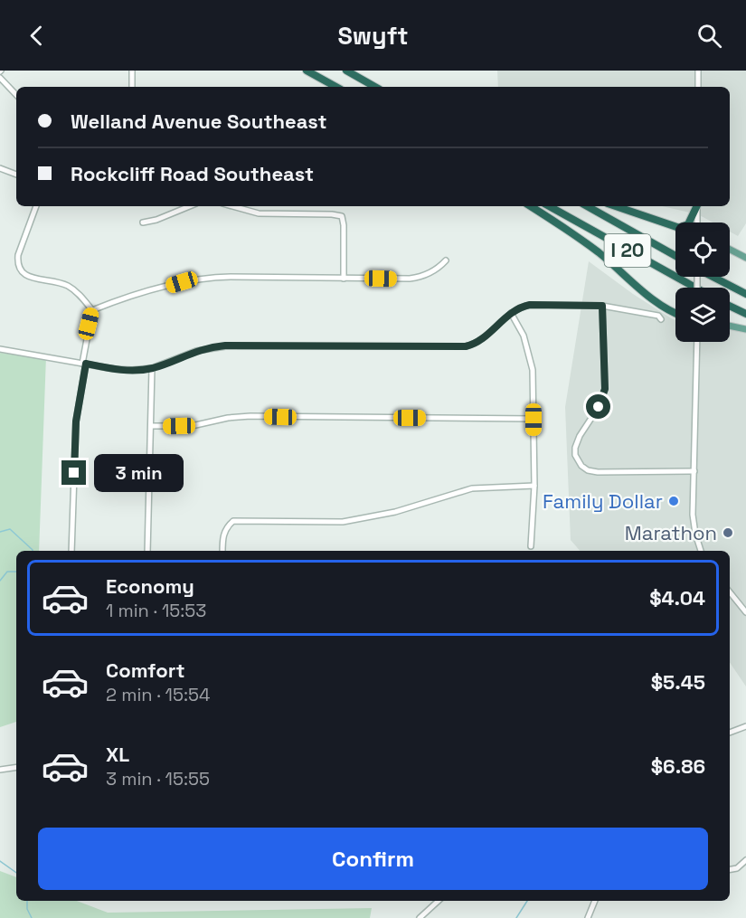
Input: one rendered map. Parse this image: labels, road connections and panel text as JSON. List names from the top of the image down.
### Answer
{
  "streets": {
    "highway": ["I 20"]
  },
  "places": ["Family Dollar", "Marathon"],
  "page": {
    "header": "Swyft",
    "banner": ["Welland Avenue Southeast", "Rockcliff Road Southeast"],
    "bubble": "3 min",
    "list": [
      {
        "name": "Economy",
        "note": "1 min · 15:53",
        "value": "$4.04"
      },
      {
        "name": "Comfort",
        "note": "2 min · 15:54",
        "value": "$5.45"
      },
      {
        "name": "XL",
        "note": "3 min · 15:55",
        "value": "$6.86"
      }
    ],
    "buttons": "Confirm"
  }
}
